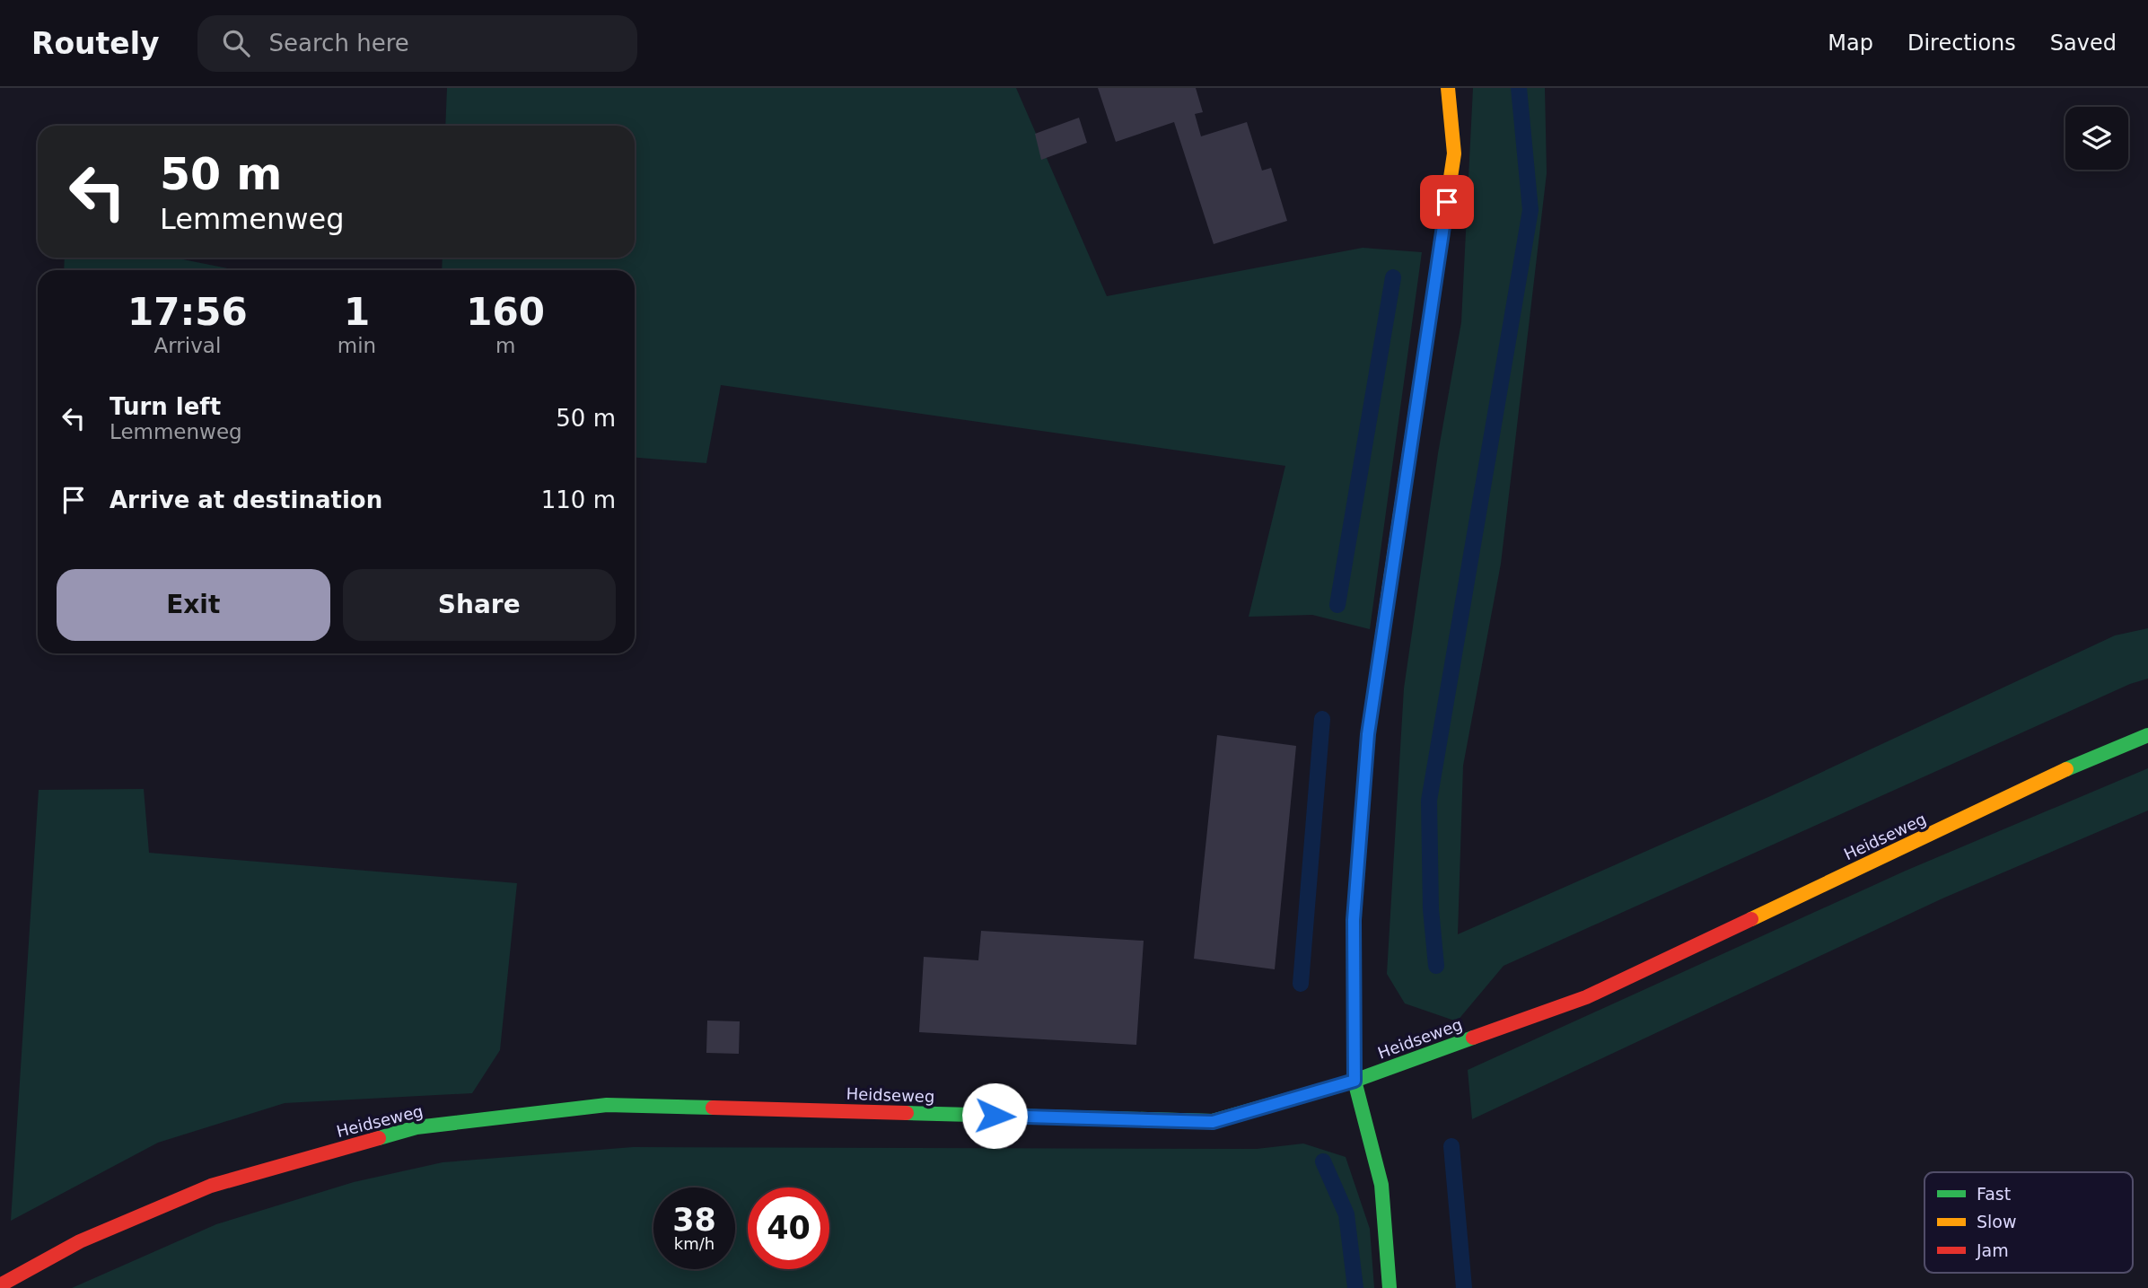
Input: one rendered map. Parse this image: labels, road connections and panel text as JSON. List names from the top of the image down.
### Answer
{
  "streets": {
    "street": ["Heidseweg"]
  },
  "legend": ["Fast", "Slow", "Jam"],
  "page": {
    "header": "Routely",
    "search": "Search here",
    "nav": ["Map", "Directions", "Saved"],
    "turn": ["50 m", "Lemmenweg"],
    "eta": [
      "17:56",
      "Arrival",
      "1",
      "min",
      "160",
      "m"
    ],
    "list": [
      {
        "name": "Turn left",
        "note": "Lemmenweg",
        "value": "50 m"
      },
      {
        "name": "Arrive at destination",
        "value": "110 m"
      }
    ],
    "buttons": ["Exit", "Share"],
    "speed": "38 km/h",
    "limit": "40"
  }
}
